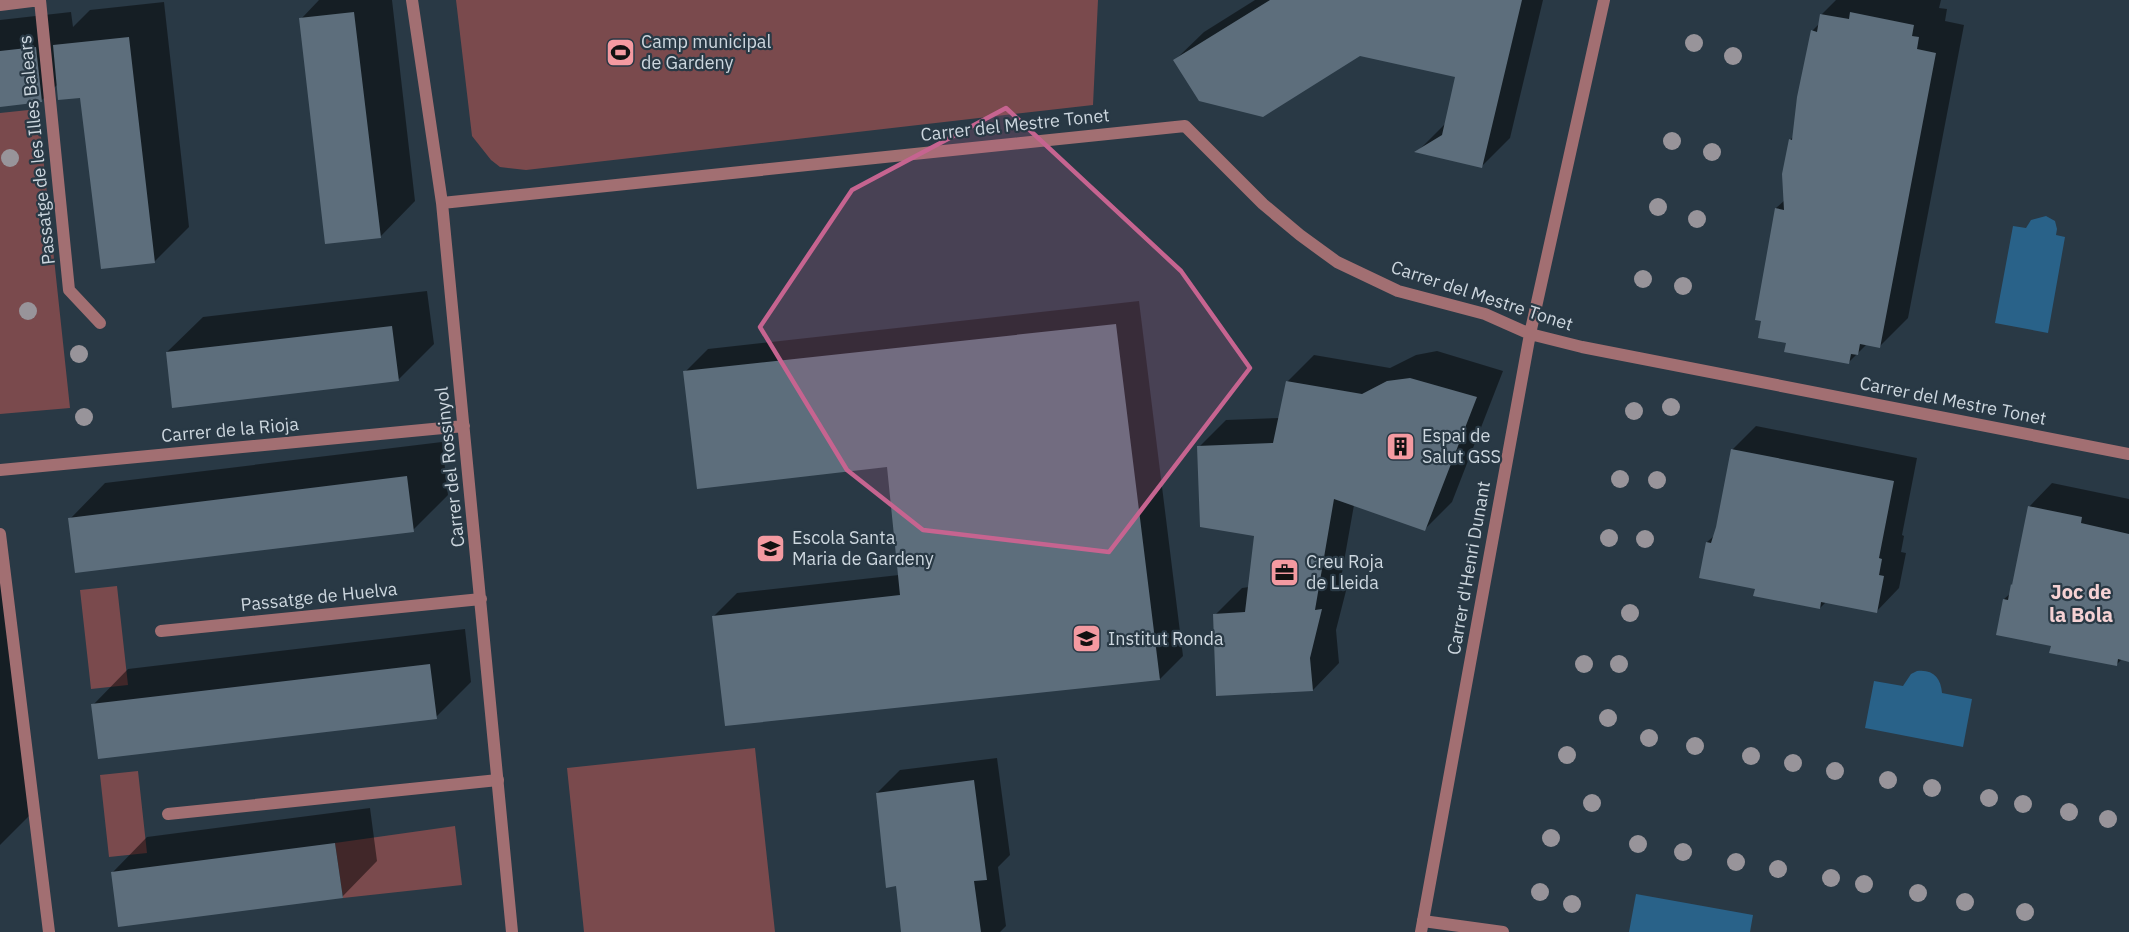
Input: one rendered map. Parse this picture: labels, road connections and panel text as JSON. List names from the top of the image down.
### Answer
{
  "streets": {
    "street": [
      "Carrer del Mestre Tonet",
      "Passatge de les Illes Balears",
      "Carrer de la Rioja",
      "Carrer del Rossinyol",
      "Carrer d'Henri Dunant",
      "Passatge de Huelva"
    ]
  },
  "crossings": [
    ["Carrer del Mestre Tonet", "Carrer del Rossinyol"],
    ["Carrer del Mestre Tonet", "Carrer d'Henri Dunant"],
    ["Carrer de la Rioja", "Carrer del Rossinyol"],
    ["Carrer del Rossinyol", "Passatge de Huelva"]
  ],
  "districts": ["Joc de la Bola"],
  "places": {
    "sports": ["Camp municipal de Gardeny"],
    "building": ["Espai de Salut GSS"],
    "school or university": ["Escola Santa Maria de Gardeny", "Institut Ronda"],
    "office": ["Creu Roja de Lleida"]
  }
}
